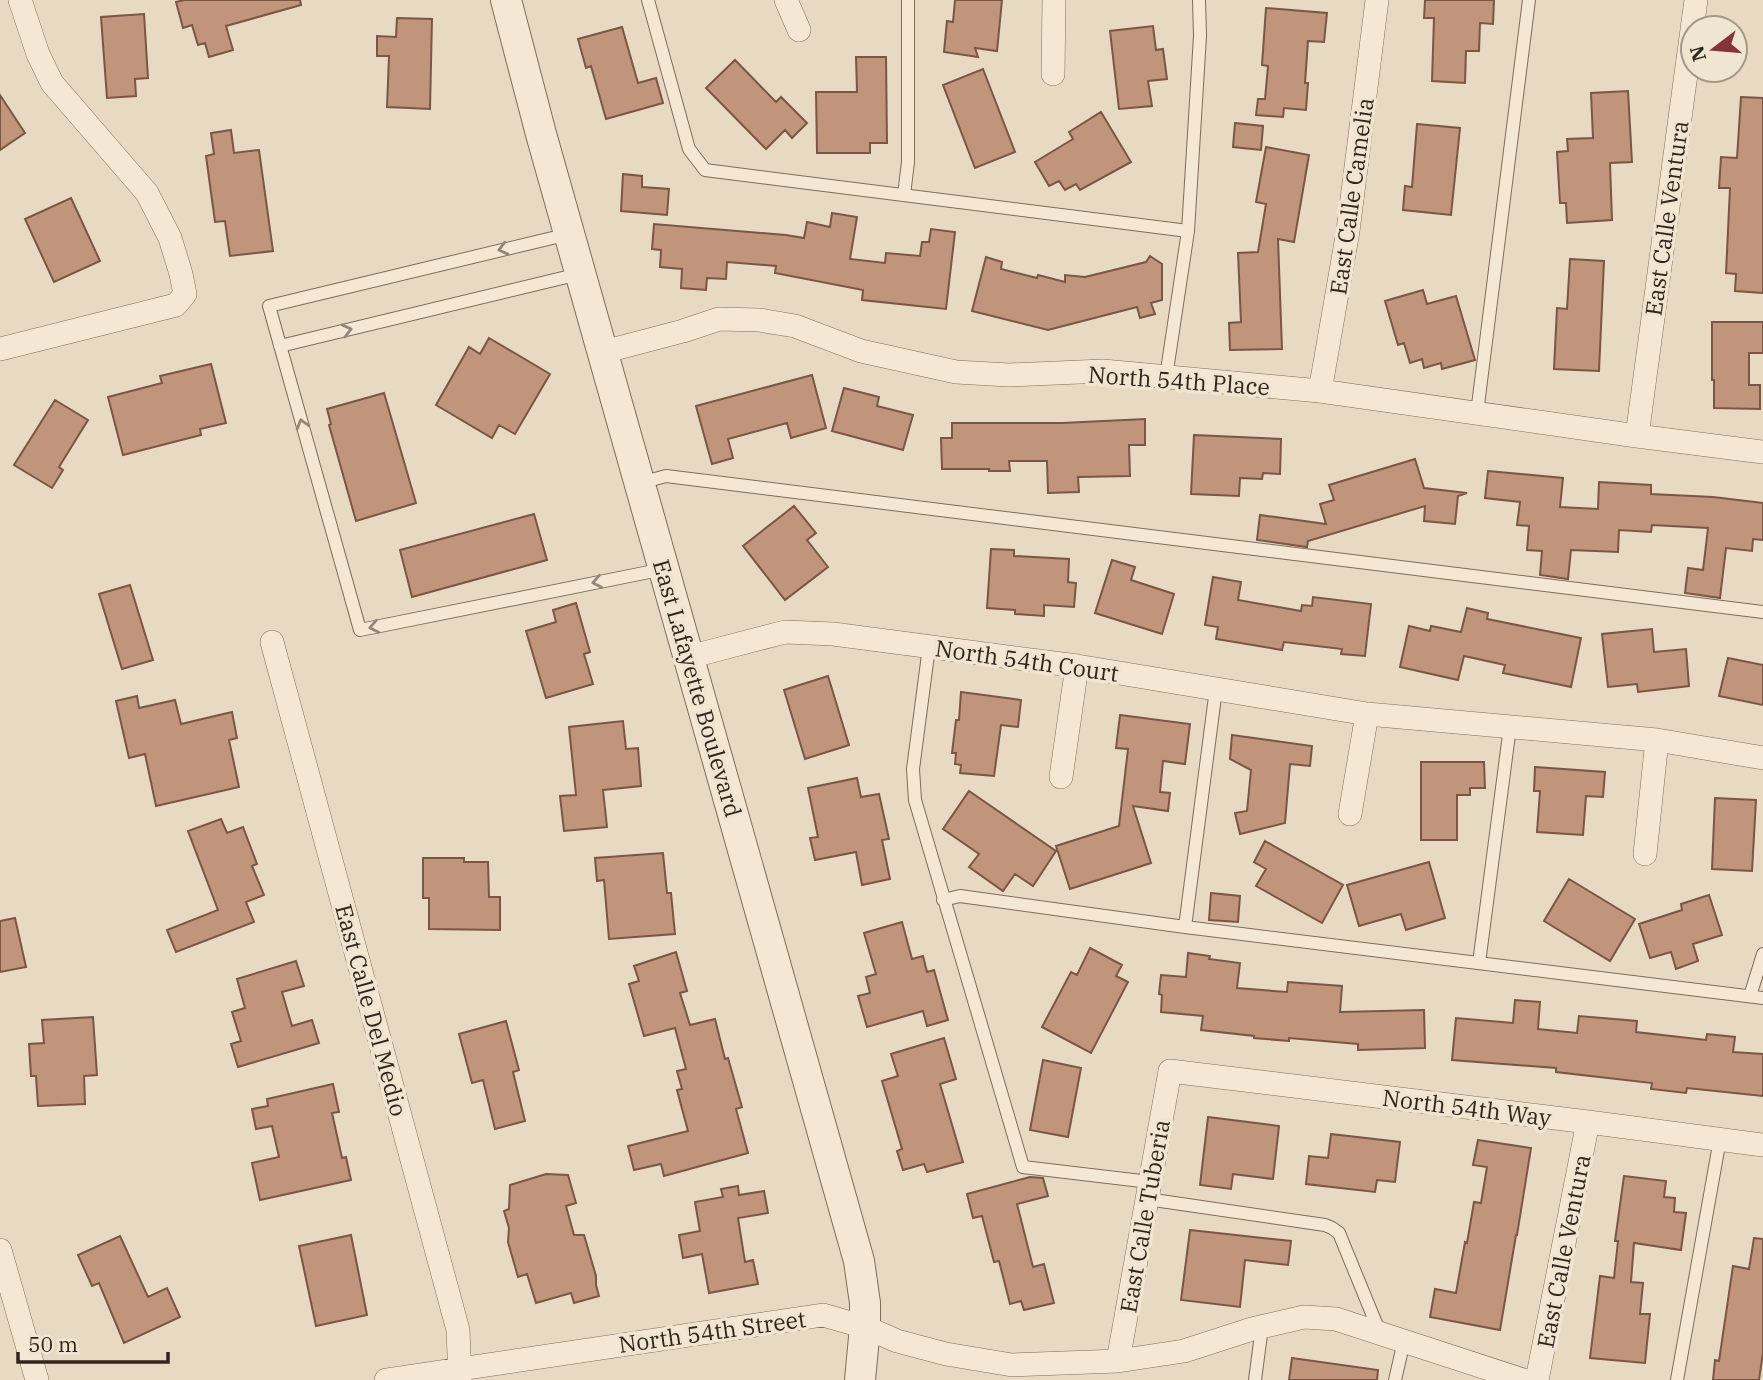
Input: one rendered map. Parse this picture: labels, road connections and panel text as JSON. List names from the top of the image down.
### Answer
{
  "streets": {
    "street": [
      "East Calle Camelia",
      "East Calle Ventura",
      "North 54th Place",
      "North 54th Court",
      "East Lafayette Boulevard",
      "East Calle Del Medio",
      "North 54th Way",
      "East Calle Tuberia",
      "North 54th Street"
    ]
  },
  "crossings": [
    ["East Calle Camelia", "North 54th Place"],
    ["East Calle Ventura", "North 54th Place"],
    ["East Calle Ventura", "North 54th Way"],
    ["North 54th Place", "East Lafayette Boulevard"],
    ["North 54th Court", "East Lafayette Boulevard"],
    ["East Lafayette Boulevard", "North 54th Street"],
    ["East Calle Del Medio", "North 54th Street"],
    ["North 54th Way", "East Calle Tuberia"],
    ["East Calle Tuberia", "North 54th Street"]
  ],
  "scale_bar": "50 m",
  "north": "left"
}
